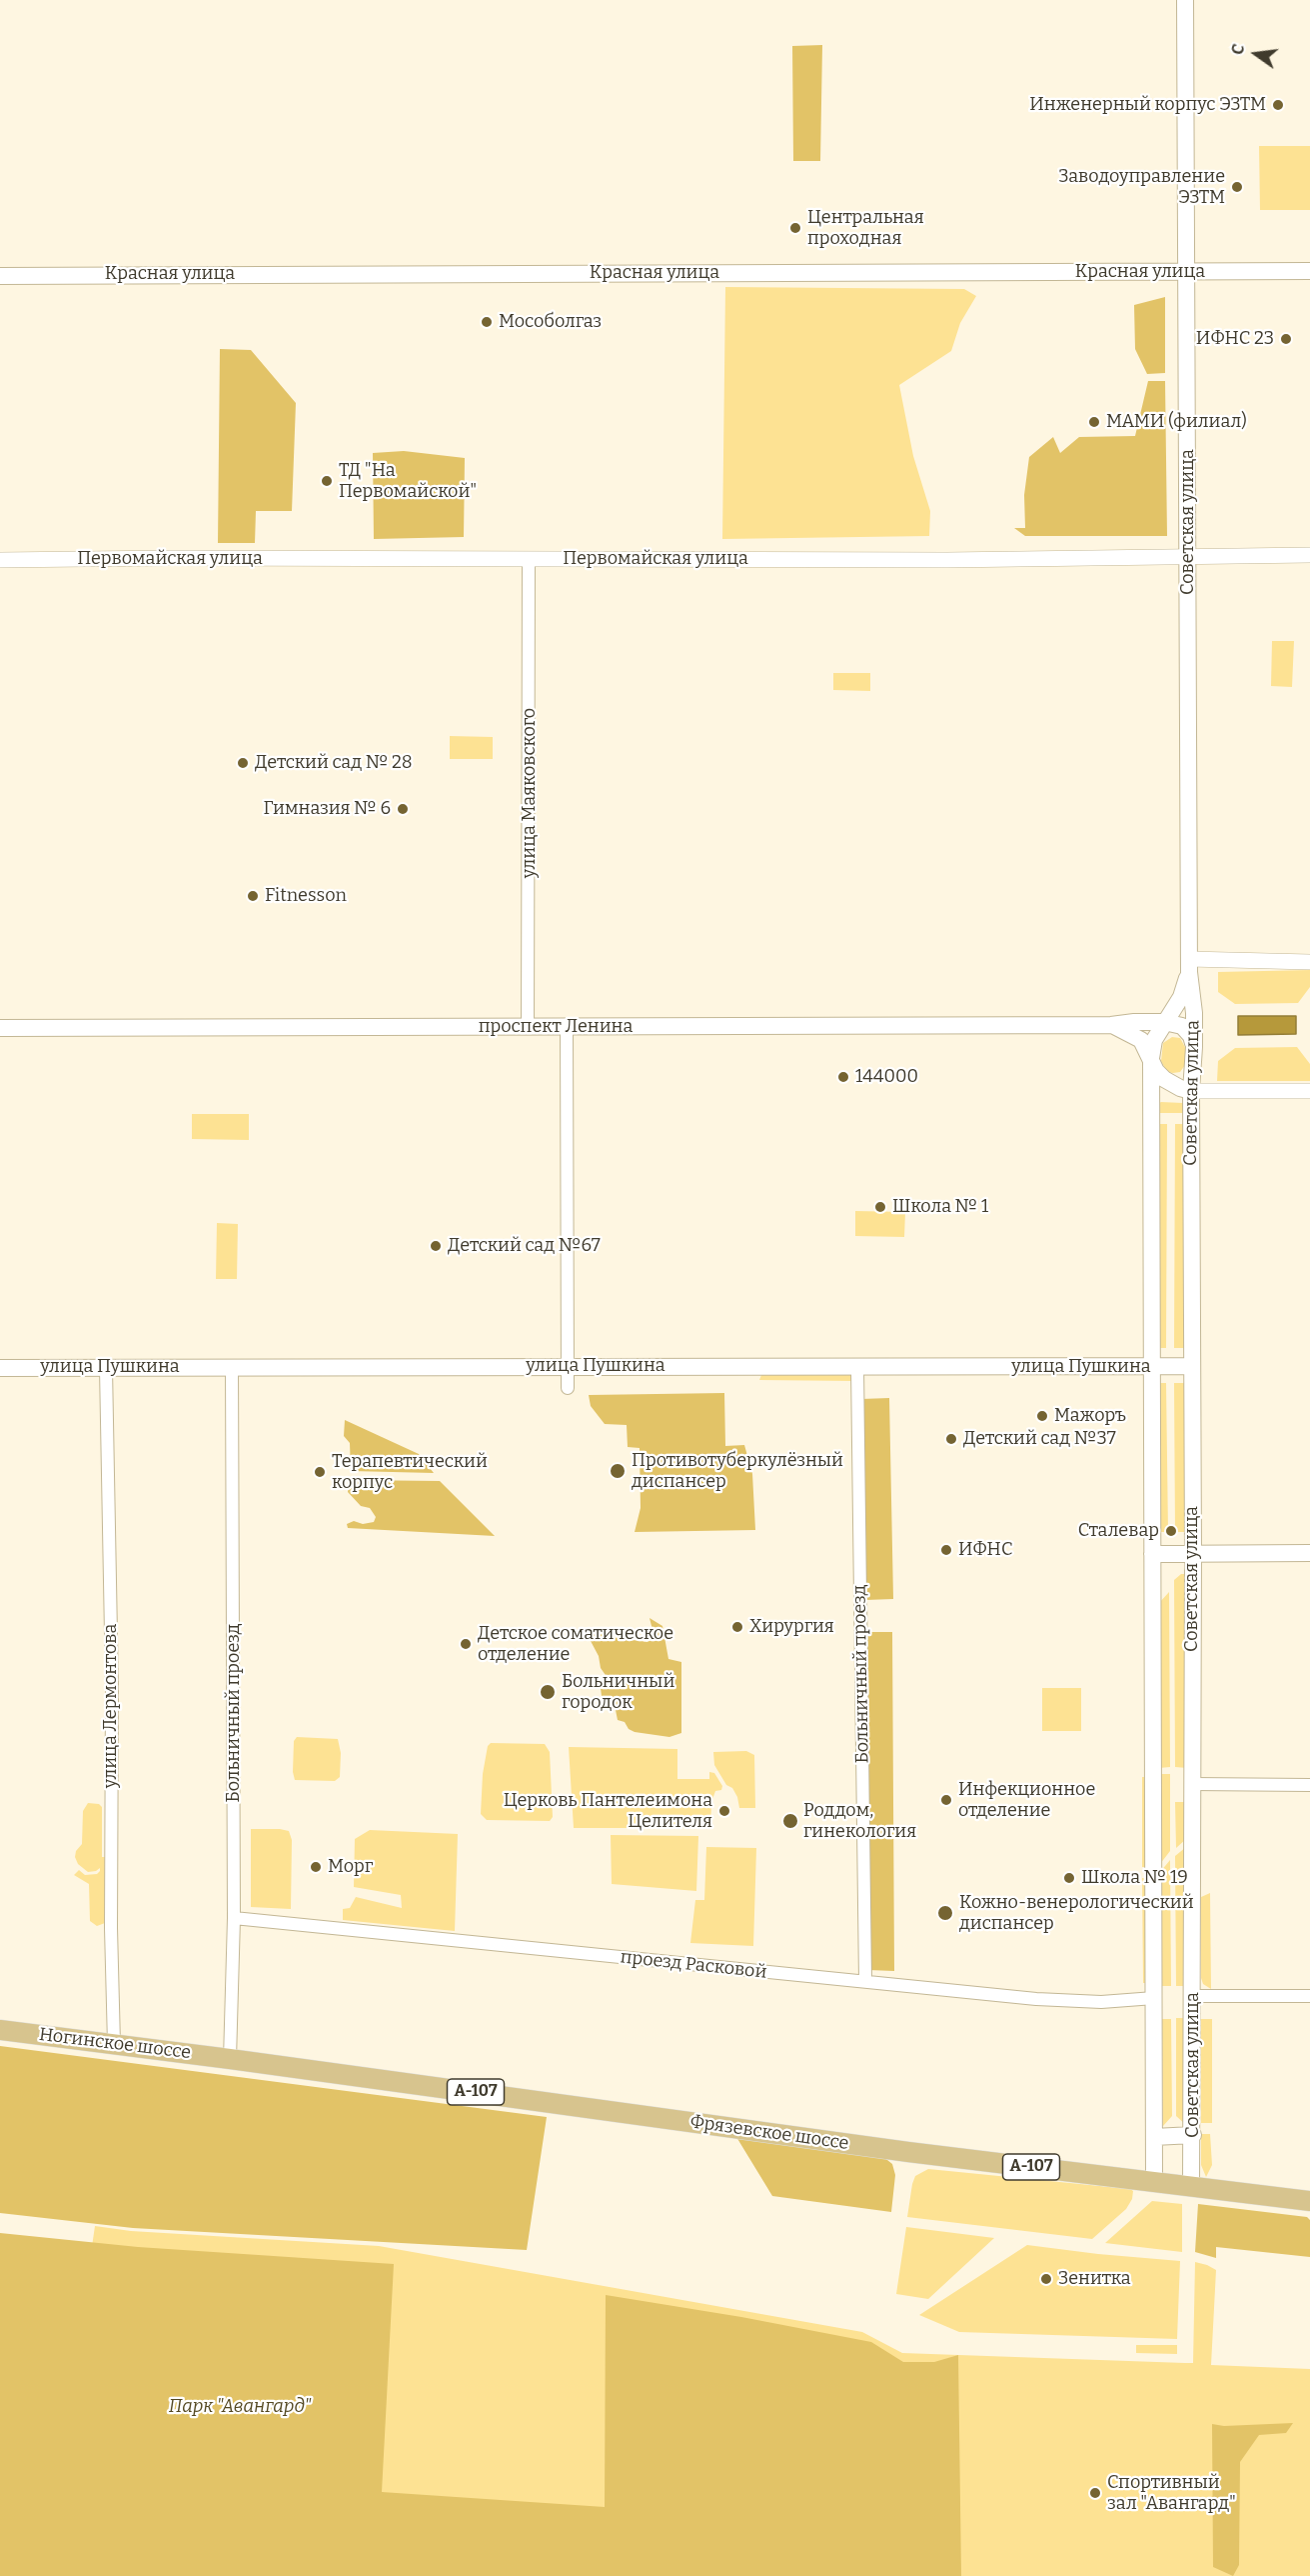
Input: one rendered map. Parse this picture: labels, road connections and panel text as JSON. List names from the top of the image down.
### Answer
{
  "streets": {
    "highway": ["Ногинское шоссе", "А-107", "Фрязевское шоссе"],
    "main road": [
      "Красная улица",
      "Советская улица",
      "проспект Ленина",
      "улица Пушкина"
    ],
    "street": [
      "Первомайская улица",
      "улица Маяковского",
      "Больничный проезд",
      "улица Лермонтова",
      "проезд Расковой"
    ]
  },
  "crossings": [
    ["Красная улица", "Советская улица"],
    ["Советская улица", "Первомайская улица"],
    ["Советская улица", "проспект Ленина"],
    ["Советская улица", "улица Пушкина"],
    ["Советская улица", "Фрязевское шоссе"],
    ["Первомайская улица", "улица Маяковского"],
    ["улица Маяковского", "проспект Ленина"],
    ["улица Пушкина", "Больничный проезд"],
    ["улица Пушкина", "улица Лермонтова"],
    ["Больничный проезд", "проезд Расковой"],
    ["Больничный проезд", "Ногинское шоссе"],
    ["Больничный проезд", "Фрязевское шоссе"],
    ["улица Лермонтова", "Ногинское шоссе"],
    ["Ногинское шоссе", "Фрязевское шоссе"]
  ],
  "parks": ["Парк \"Авангард\""],
  "places": [
    "Инженерный корпус ЭЗТМ",
    "Заводоуправление ЭЗТМ",
    "Центральная проходная",
    "Мособолгаз",
    "ИФНС 23",
    "МАМИ (филиал)",
    "ТД \"На Первомайской\"",
    "Детский сад № 28",
    "Гимназия № 6",
    "Fitnesson",
    "144000",
    "Школа № 1",
    "Детский сад №67",
    "Мажоръ",
    "Детский сад №37",
    "Противотуберкулёзный диспансер",
    "Терапевтический корпус",
    "Сталевар",
    "ИФНС",
    "Хирургия",
    "Детское соматическое отделение",
    "Больничный городок",
    "Инфекционное отделение",
    "Церковь Пантелеимона Целителя",
    "Роддом, гинекология",
    "Морг",
    "Школа № 19",
    "Кожно-венерологический диспансер",
    "Зенитка",
    "Спортивный зал \"Авангард\""
  ],
  "north": "left"
}
